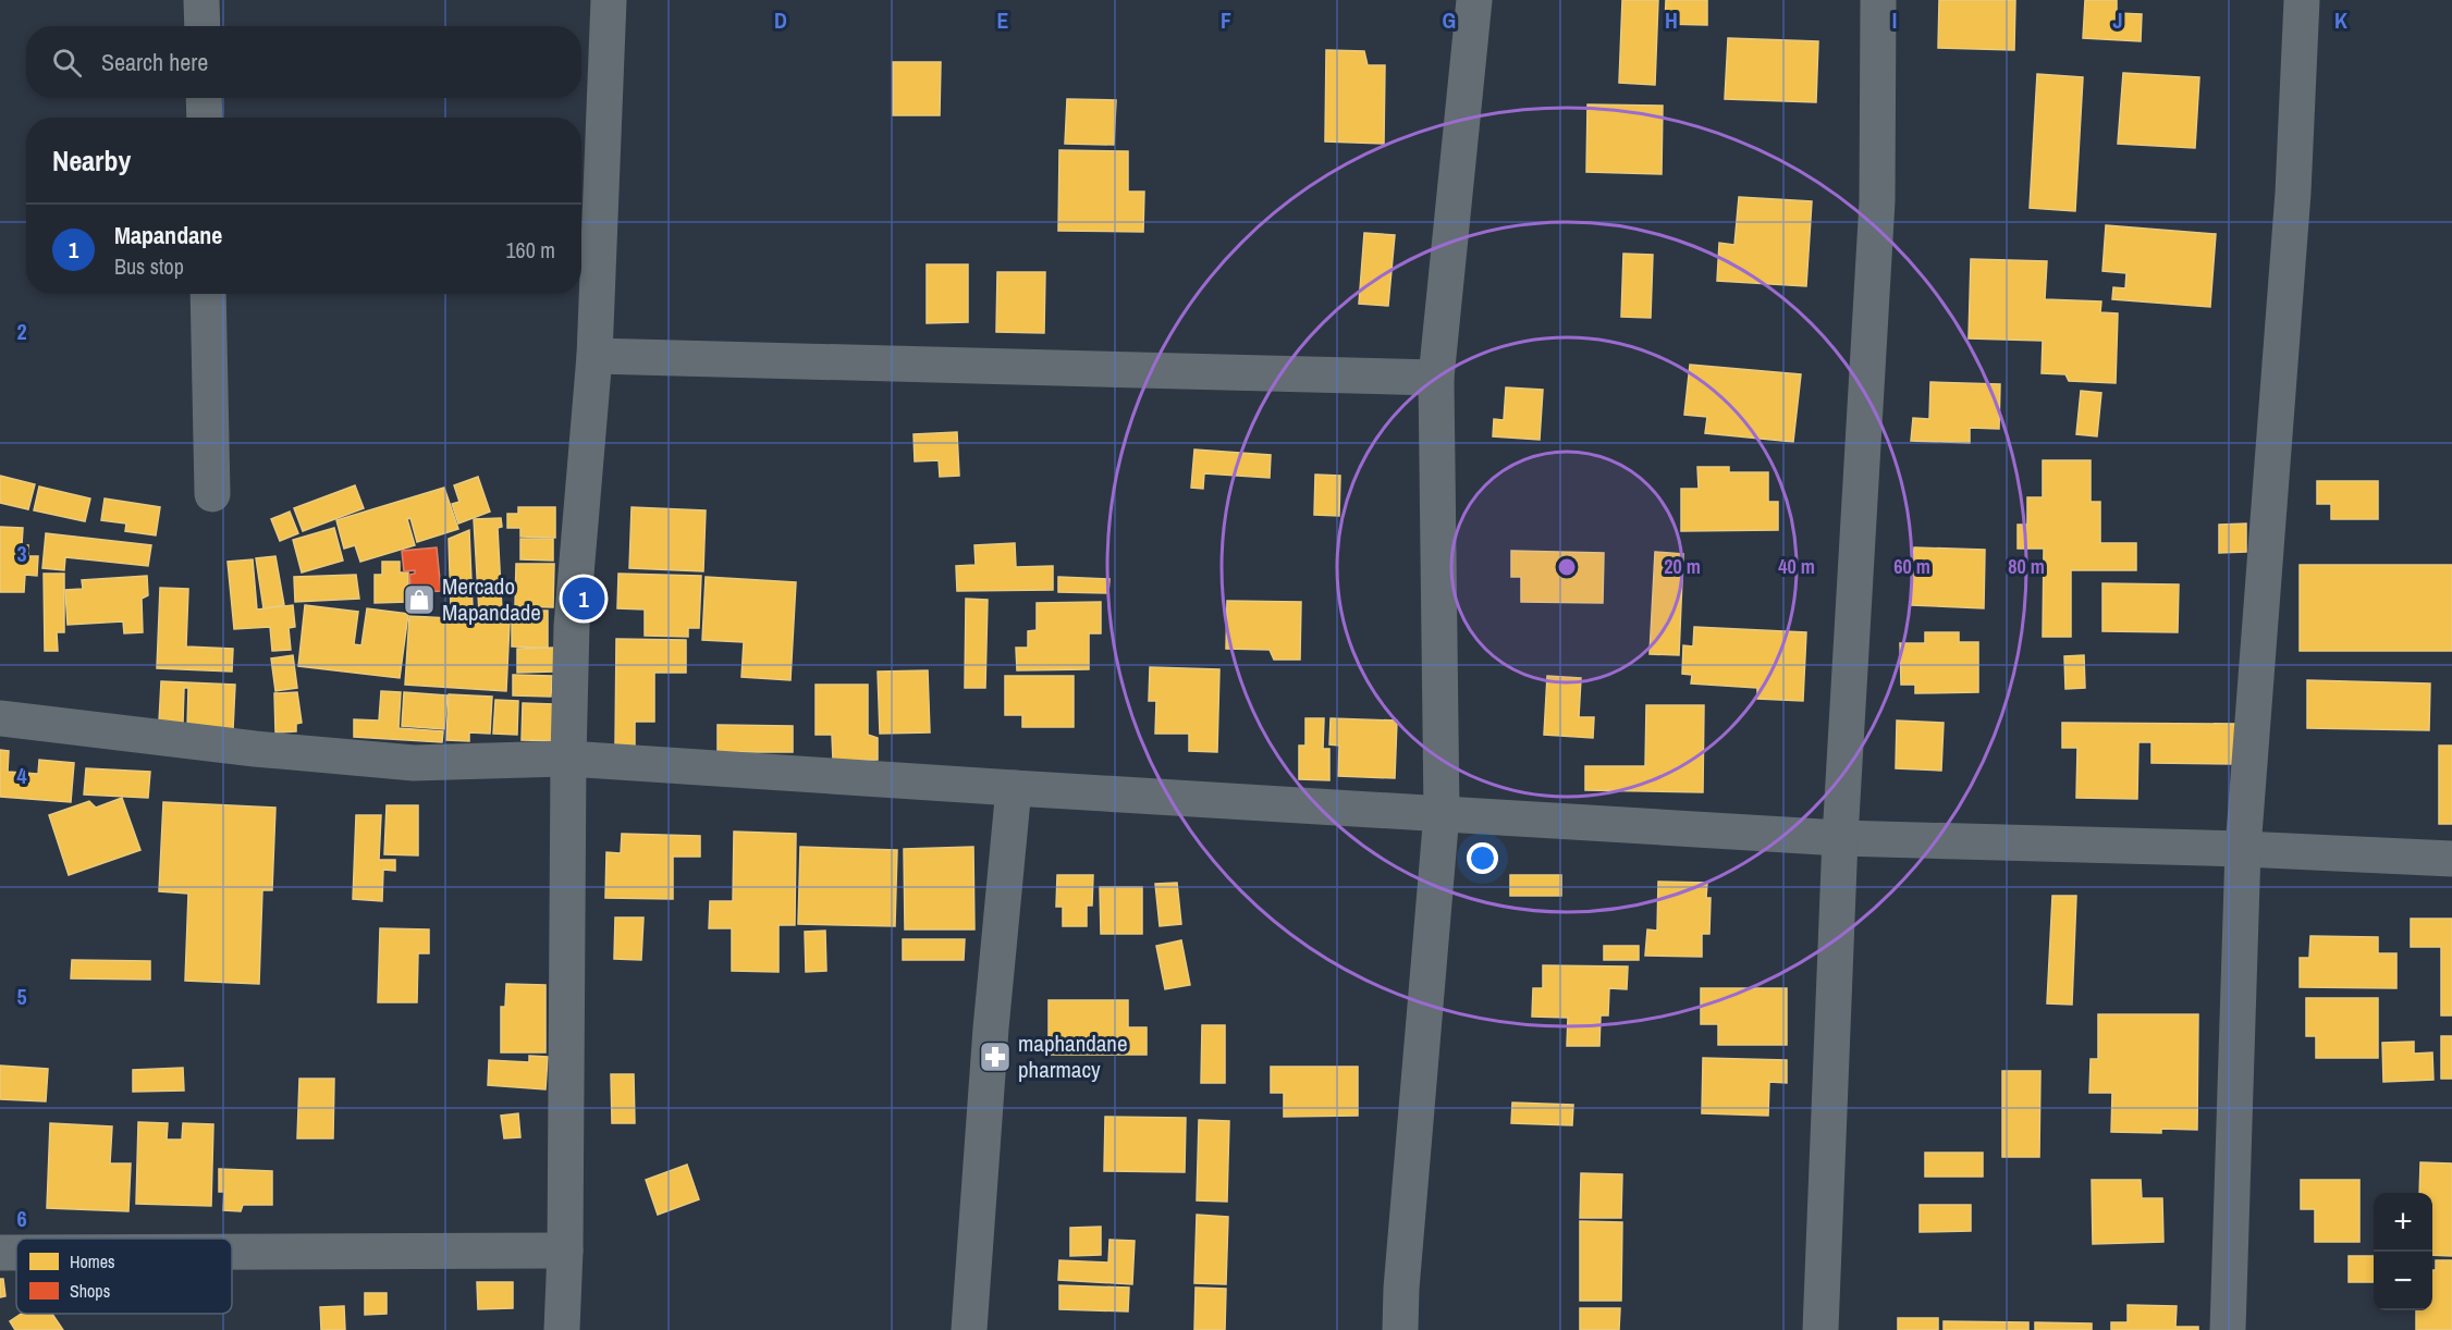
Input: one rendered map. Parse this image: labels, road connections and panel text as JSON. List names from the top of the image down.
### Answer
{
  "places": {
    "shop": ["Mercado Mapandade"],
    "pharmacy": ["maphandane pharmacy"]
  },
  "legend": ["Homes", "Shops"],
  "page": {
    "search": "Search here",
    "heading": "Nearby",
    "list": [
      {
        "mark": "1",
        "name": "Mapandane",
        "note": "Bus stop",
        "value": "160 m"
      }
    ],
    "pins": "1",
    "map_buttons": ["+", "−"]
  },
  "grid": {
    "columns": [
      "D",
      "E",
      "F",
      "G",
      "H",
      "I",
      "J",
      "K"
    ],
    "rows": [
      "2",
      "3",
      "4",
      "5",
      "6"
    ]
  },
  "rings": [
    "20 m",
    "40 m",
    "60 m",
    "80 m"
  ]
}
